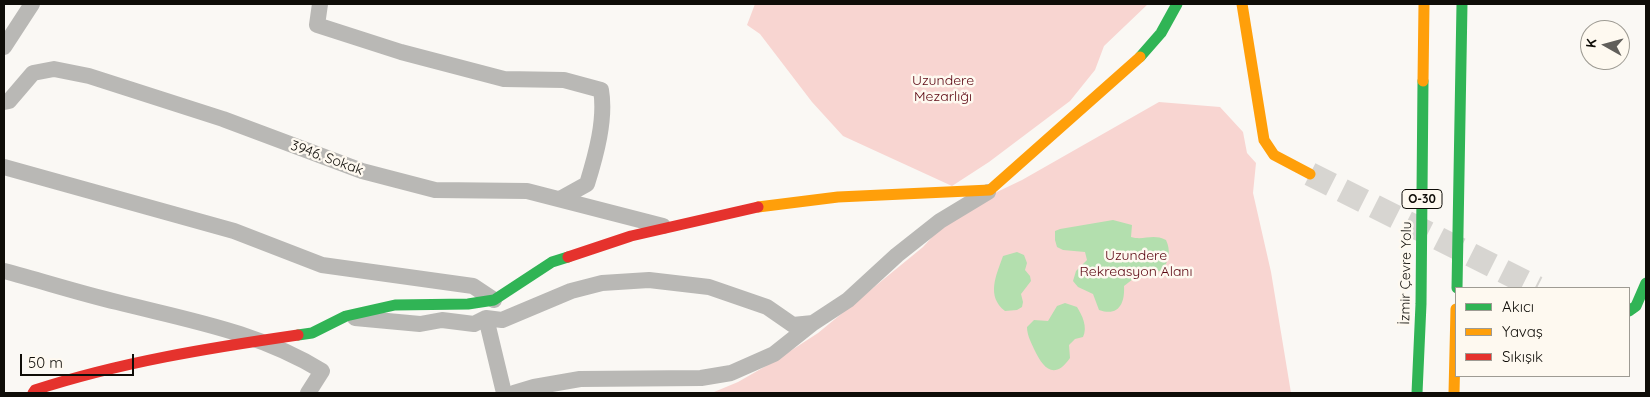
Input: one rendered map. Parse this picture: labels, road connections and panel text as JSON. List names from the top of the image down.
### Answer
{
  "streets": {
    "main road": ["O-30", "İzmir Çevre Yolu"],
    "street": ["3946. Sokak"]
  },
  "parks": ["Uzundere Mezarlığı", "Uzundere Rekreasyon Alanı"],
  "legend": ["Akıcı", "Yavaş", "Sıkışık"],
  "scale_bar": "50 m",
  "north": "left"
}
